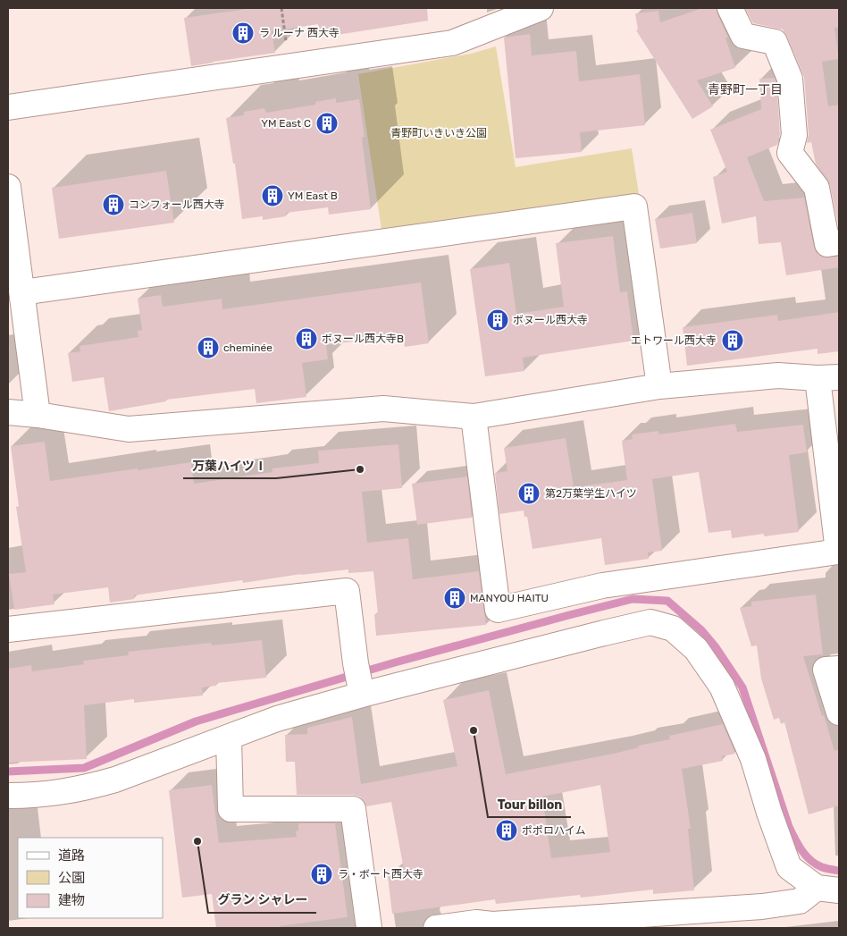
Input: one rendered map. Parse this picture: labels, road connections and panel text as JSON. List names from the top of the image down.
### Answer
{
  "districts": ["青野町一丁目"],
  "parks": ["青野町いきいき公園"],
  "places": {
    "building": [
      "ラ ルーナ 西大寺",
      "YM East C",
      "YM East B",
      "コンフォール西大寺",
      "ボヌール西大寺",
      "ボヌール西大寺B",
      "エトワール西大寺",
      "cheminée",
      "第2万葉学生ハイツ",
      "MANYOU HAITU",
      "ポポロハイム",
      "ラ・ボート西大寺"
    ],
    "other": ["万葉ハイツⅠ", "Tour billon", "グラン シャレー"]
  },
  "legend": ["道路", "公園", "建物"]
}
